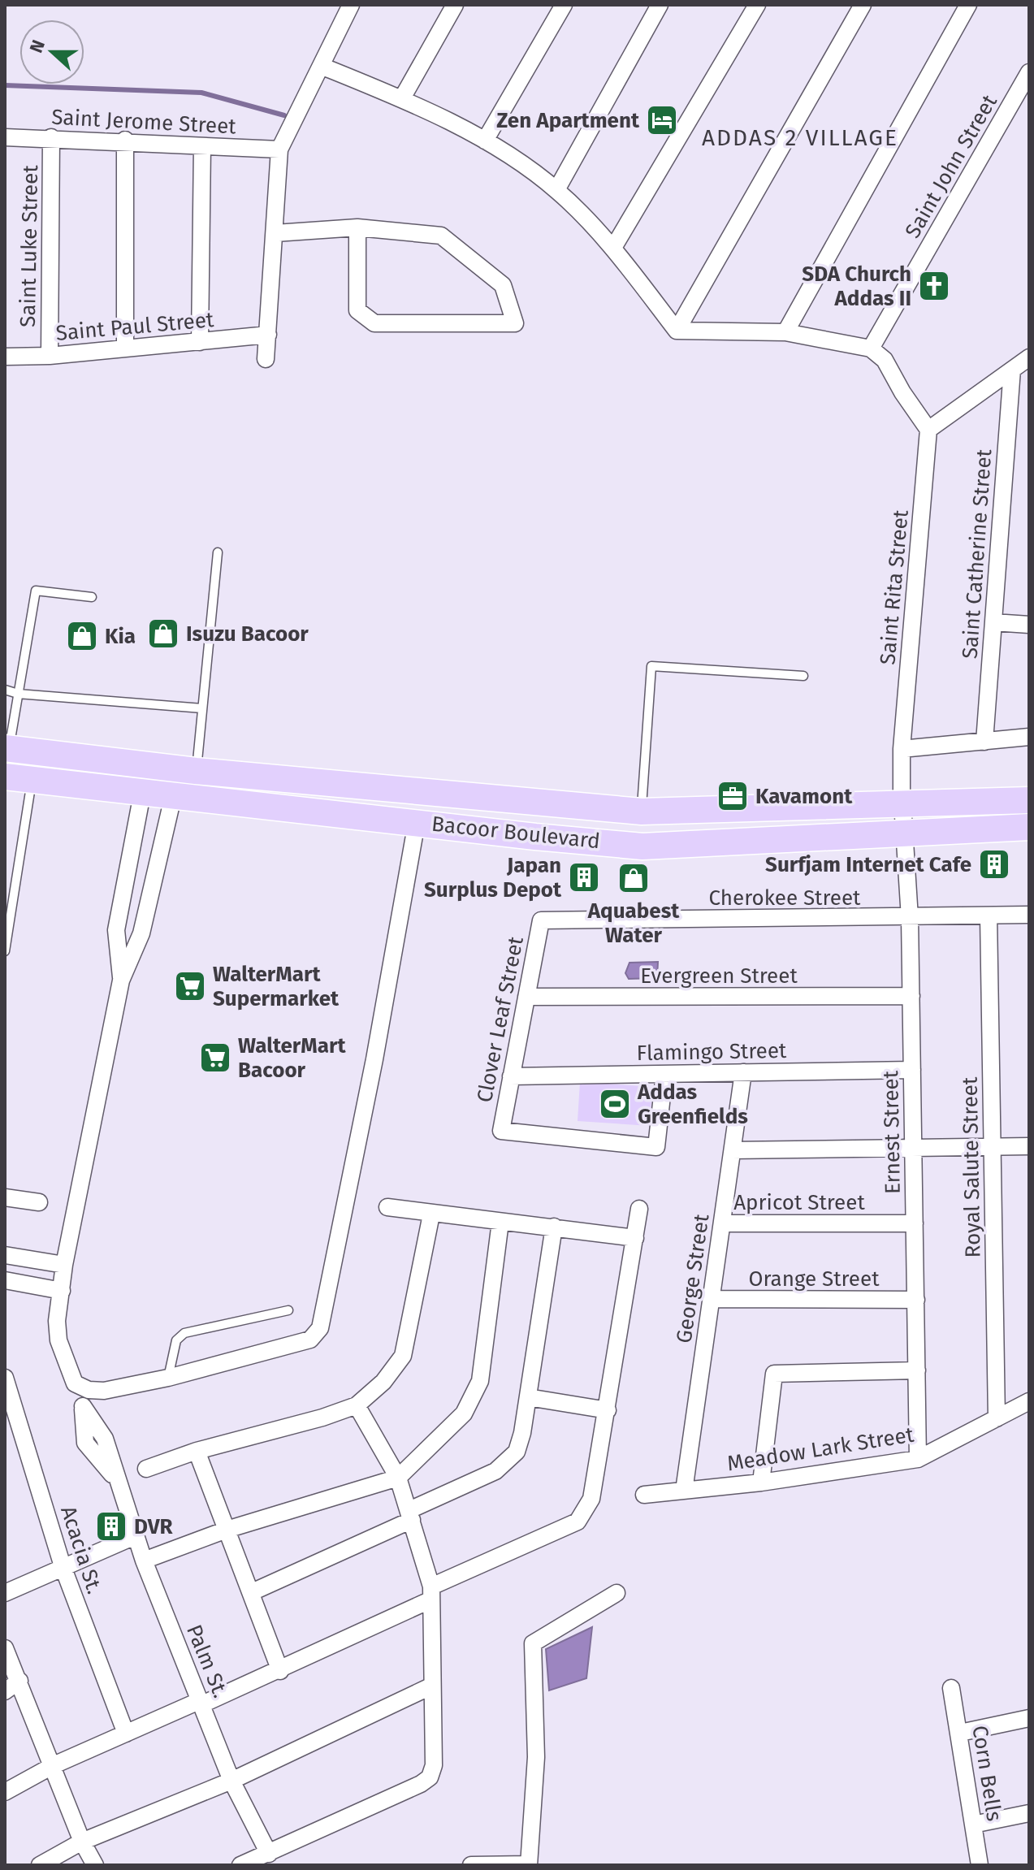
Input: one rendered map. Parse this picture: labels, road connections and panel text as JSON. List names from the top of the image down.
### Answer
{
  "streets": {
    "main road": ["Bacoor Boulevard"],
    "street": [
      "Saint Jerome Street",
      "Saint John Street",
      "Saint Luke Street",
      "Saint Paul Street",
      "Saint Catherine Street",
      "Saint Rita Street",
      "Cherokee Street",
      "Evergreen Street",
      "Clover Leaf Street",
      "Flamingo Street",
      "Ernest Street",
      "Royal Salute Street",
      "Apricot Street",
      "George Street",
      "Orange Street",
      "Meadow Lark Street",
      "Acacia St.",
      "Palm St.",
      "Corn Bells"
    ]
  },
  "crossings": [
    ["Saint Jerome Street", "Saint Luke Street"],
    ["Saint Luke Street", "Saint Paul Street"],
    ["Saint Rita Street", "Bacoor Boulevard"],
    ["Saint Rita Street", "Ernest Street"],
    ["Bacoor Boulevard", "Ernest Street"],
    ["Cherokee Street", "Clover Leaf Street"],
    ["Cherokee Street", "Ernest Street"],
    ["Cherokee Street", "Royal Salute Street"],
    ["Evergreen Street", "Clover Leaf Street"],
    ["Evergreen Street", "Ernest Street"],
    ["Clover Leaf Street", "Flamingo Street"],
    ["Flamingo Street", "Ernest Street"],
    ["Flamingo Street", "George Street"],
    ["Ernest Street", "Apricot Street"],
    ["Ernest Street", "Orange Street"],
    ["Ernest Street", "Meadow Lark Street"],
    ["Royal Salute Street", "Meadow Lark Street"],
    ["Apricot Street", "George Street"],
    ["George Street", "Orange Street"],
    ["George Street", "Meadow Lark Street"]
  ],
  "districts": ["ADDAS 2 VILLAGE"],
  "places": {
    "hotel": ["Zen Apartment"],
    "church": ["SDA Church Addas II"],
    "shop": ["Isuzu Bacoor", "Kia", "Aquabest Water"],
    "office": ["Kavamont"],
    "building": ["Surfjam Internet Cafe", "Japan Surplus Depot", "DVR"],
    "supermarket": ["WalterMart Supermarket", "WalterMart Bacoor"],
    "sports": ["Addas Greenfields"]
  },
  "north": "left"
}
